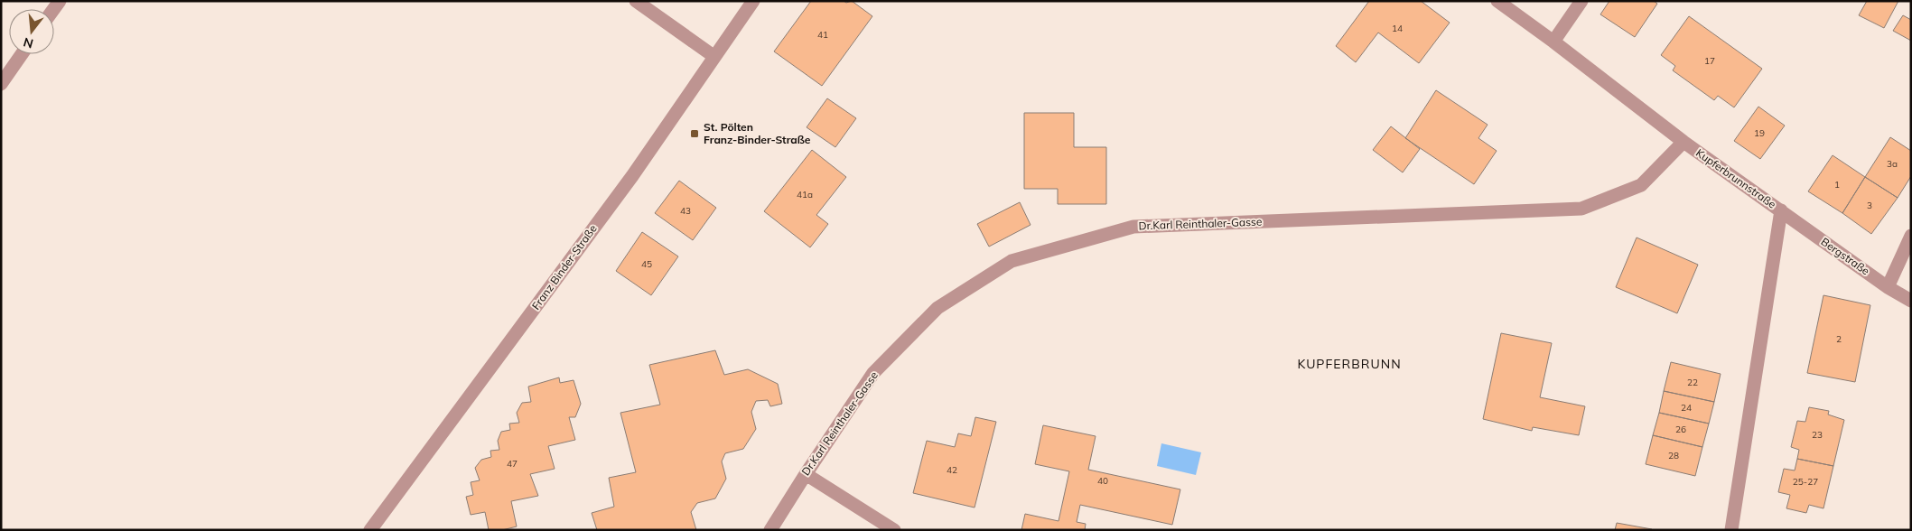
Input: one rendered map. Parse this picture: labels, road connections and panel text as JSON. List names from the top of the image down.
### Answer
{
  "streets": {
    "street": [
      "Kupferbrunnstraße",
      "Dr.Karl Reinthaler-Gasse",
      "Bergstraße",
      "Franz Binder-Straße"
    ]
  },
  "crossings": [
    ["Kupferbrunnstraße", "Dr.Karl Reinthaler-Gasse"],
    ["Kupferbrunnstraße", "Bergstraße"]
  ],
  "districts": ["KUPFERBRUNN"],
  "places": {
    "transit": ["St. Pölten Franz-Binder-Straße"]
  },
  "house_numbers": [
    "14",
    "41",
    "17",
    "19",
    "3a",
    "1",
    "41a",
    "3",
    "43",
    "45",
    "2",
    "22",
    "24",
    "26",
    "23",
    "28",
    "47",
    "42",
    "40",
    "25-27"
  ],
  "north": "bottom"
}
